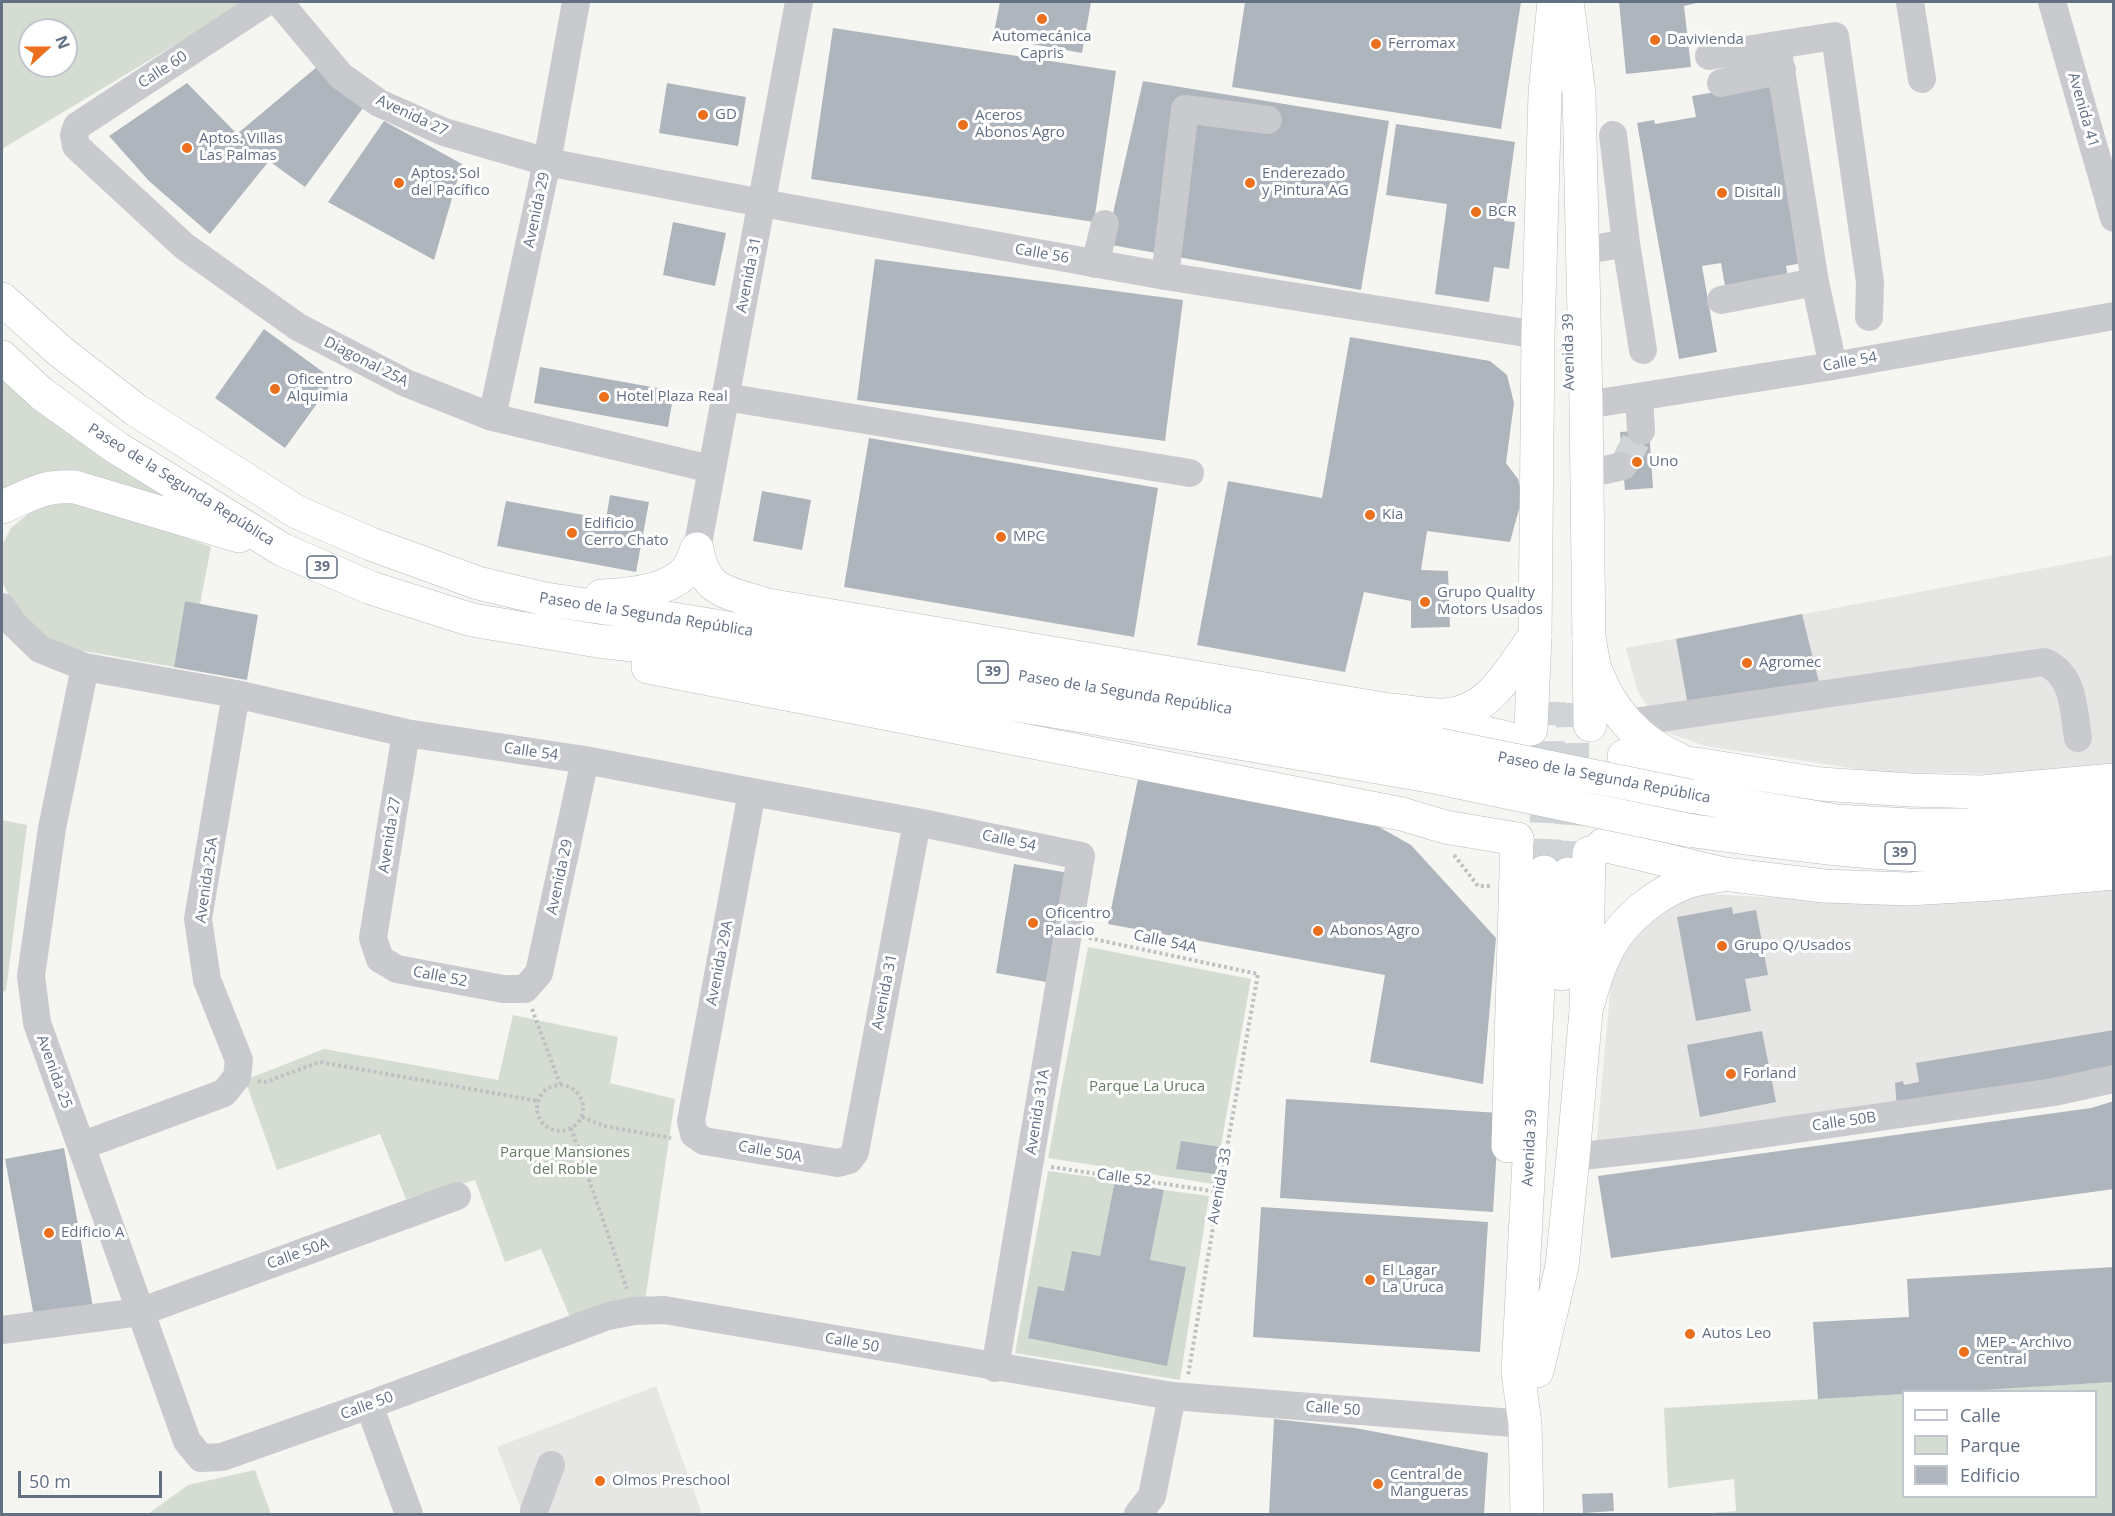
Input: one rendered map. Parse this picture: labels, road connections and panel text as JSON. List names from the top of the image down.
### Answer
{
  "streets": {
    "main road": ["Avenida 39", "Paseo de la Segunda República", "39"],
    "street": [
      "Calle 60",
      "Avenida 41",
      "Avenida 27",
      "Avenida 29",
      "Calle 56",
      "Avenida 31",
      "Diagonal 25A",
      "Calle 54",
      "Avenida 25A",
      "Avenida 29A",
      "Calle 52",
      "Avenida 25",
      "Avenida 31A",
      "Calle 50B",
      "Calle 50A",
      "Calle 50"
    ],
    "path": ["Calle 54A", "Avenida 33"]
  },
  "crossings": [
    ["Calle 60", "Diagonal 25A"],
    ["Avenida 27", "Avenida 29"],
    ["Avenida 27", "Calle 56"],
    ["Avenida 27", "Calle 54"],
    ["Avenida 27", "Calle 52"],
    ["Avenida 29", "Calle 56"],
    ["Avenida 29", "Diagonal 25A"],
    ["Avenida 29", "Calle 54"],
    ["Avenida 29", "Calle 52"],
    ["Calle 56", "Avenida 31"],
    ["Avenida 31", "Diagonal 25A"],
    ["Avenida 31", "Calle 54"],
    ["Avenida 31", "Calle 50A"],
    ["Avenida 39", "Calle 50"],
    ["Calle 54", "Avenida 25A"],
    ["Calle 54", "Avenida 29A"],
    ["Calle 54", "Avenida 25"],
    ["Calle 54", "Avenida 31A"],
    ["Calle 54A", "Avenida 31A"],
    ["Calle 54A", "Avenida 33"],
    ["Avenida 29A", "Calle 50A"],
    ["Calle 52", "Avenida 31A"],
    ["Calle 52", "Avenida 33"],
    ["Avenida 25", "Calle 50A"],
    ["Avenida 25", "Calle 50"],
    ["Avenida 31A", "Calle 50"],
    ["Avenida 33", "Calle 50"]
  ],
  "parks": ["Parque La Uruca", "Parque Mansiones del Roble"],
  "places": [
    "Automecánica Capris",
    "Davivienda",
    "Ferromax",
    "GD",
    "Aceros Abonos Agro",
    "Aptos. Villas Las Palmas",
    "Aptos. Sol del Pacífico",
    "Enderezado y Pintura AG",
    "Disitali",
    "BCR",
    "Oficentro Alquimia",
    "Hotel Plaza Real",
    "Uno",
    "Kia",
    "Edificio Cerro Chato",
    "MPC",
    "Grupo Quality Motors Usados",
    "Agromec",
    "Oficentro Palacio",
    "Abonos Agro",
    "Grupo Q/Usados",
    "Forland",
    "Edificio A",
    "El Lagar La Uruca",
    "Autos Leo",
    "MEP - Archivo Central",
    "Olmos Preschool",
    "Central de Mangueras"
  ],
  "legend": ["Calle", "Parque", "Edificio"],
  "scale_bar": "50 m",
  "north": "right"
}
